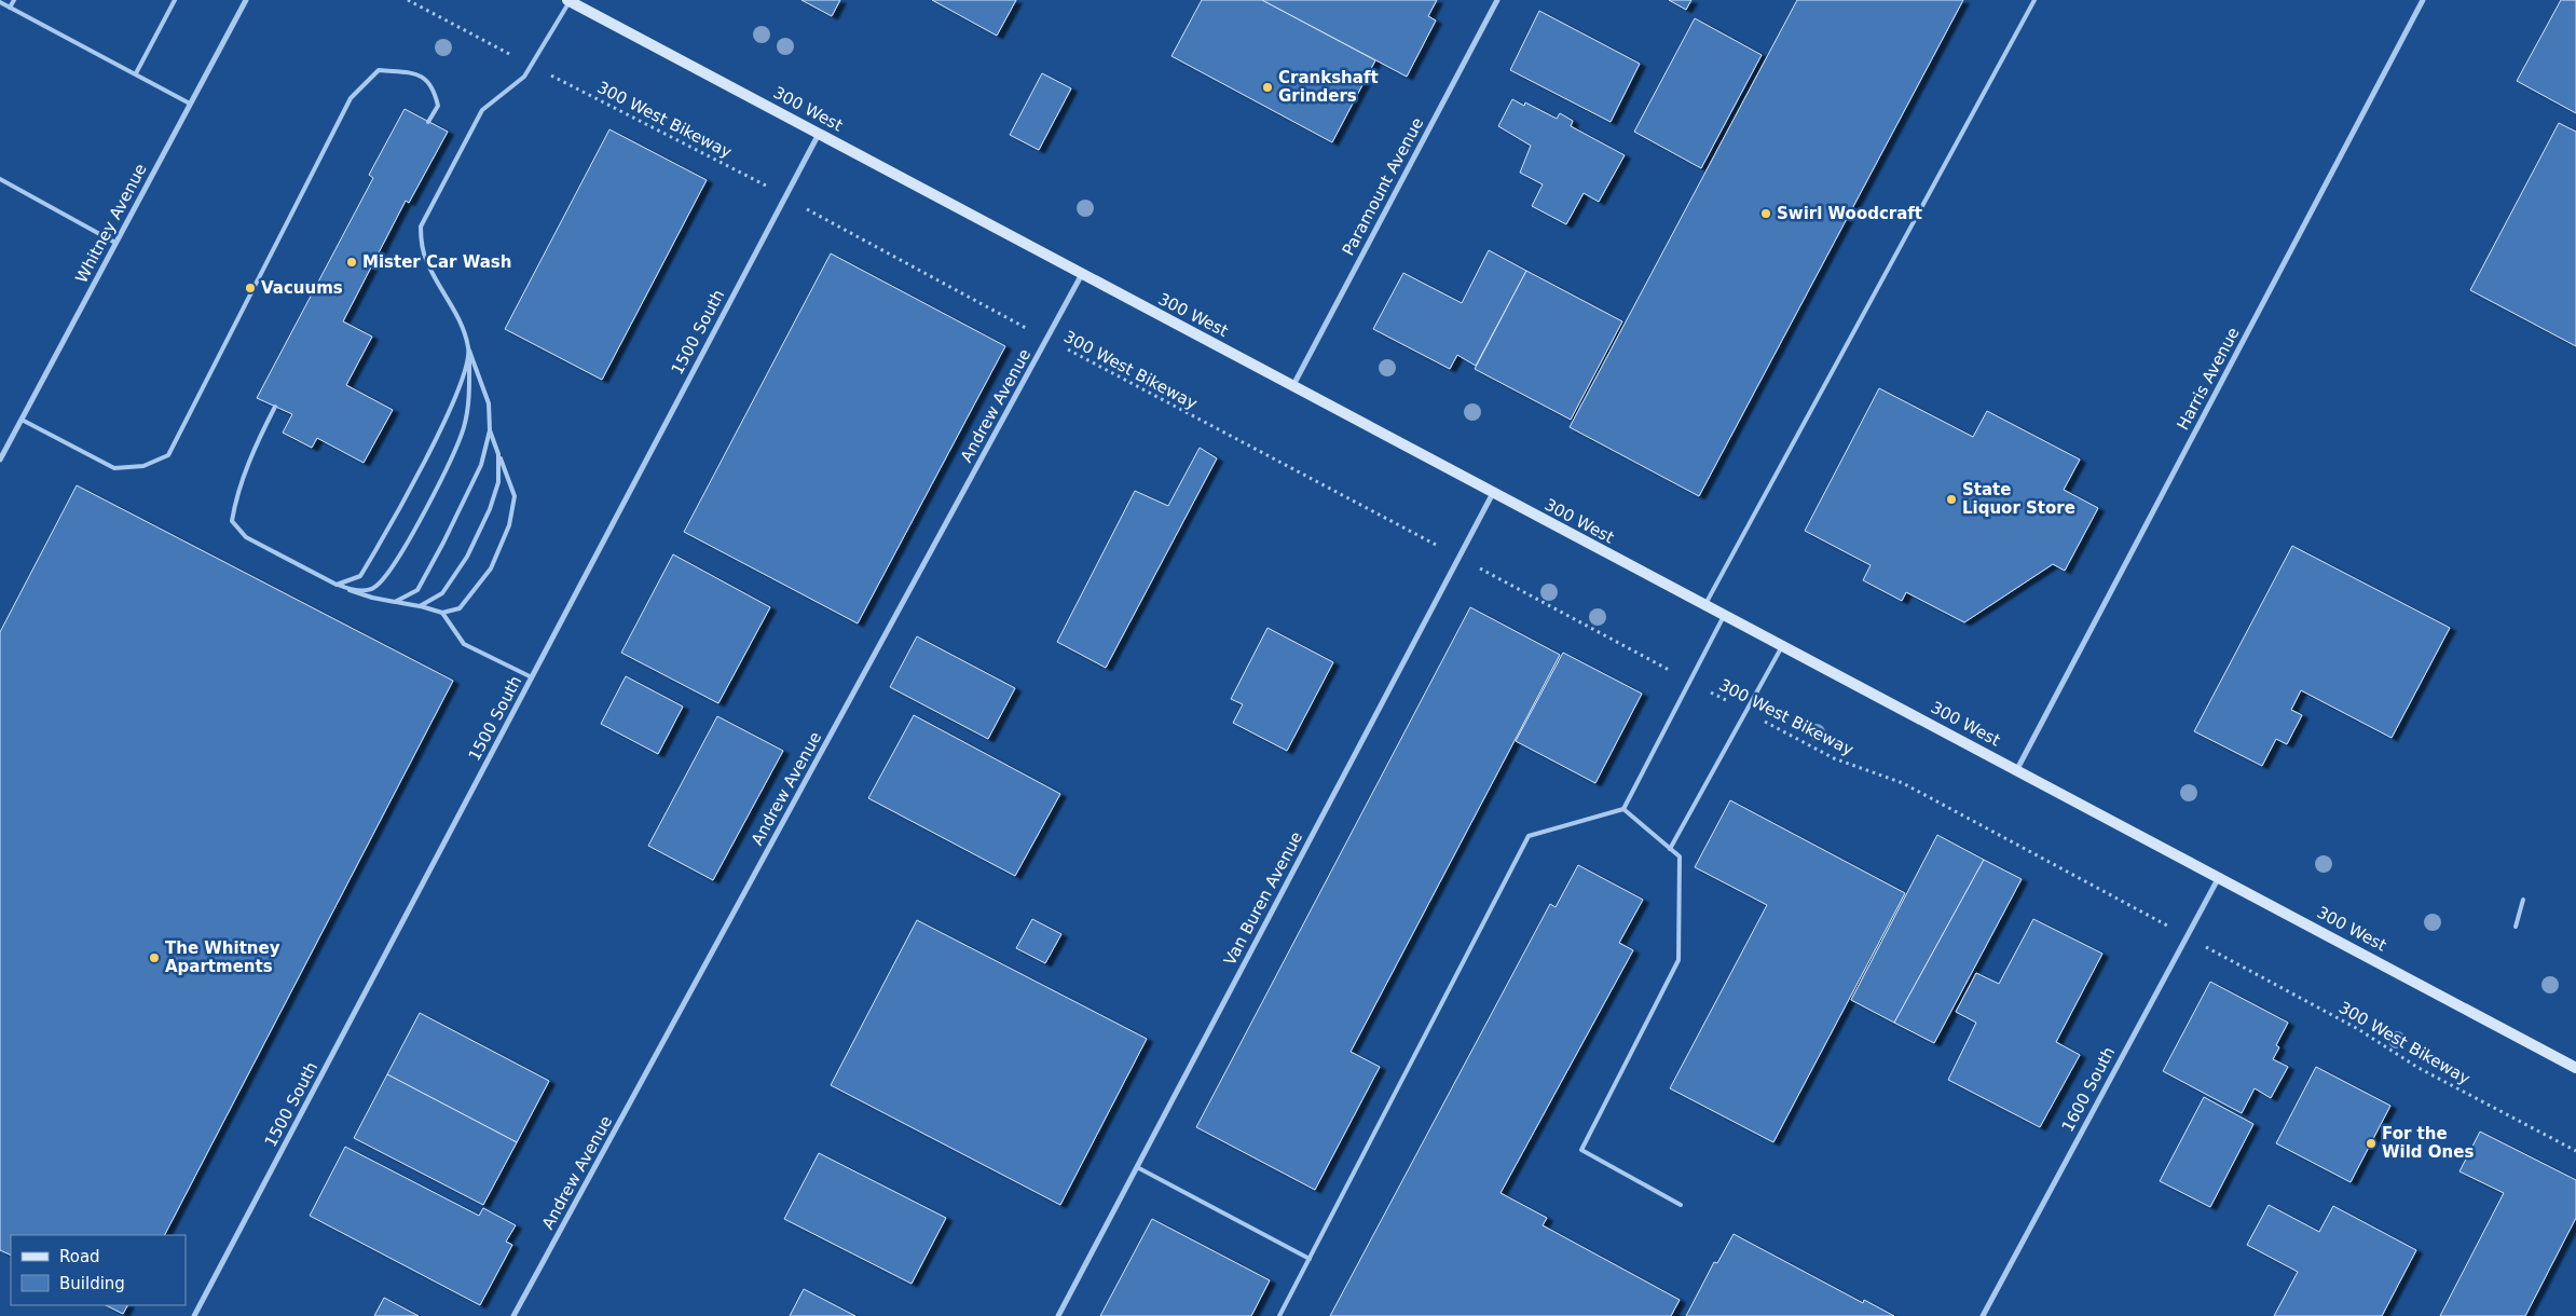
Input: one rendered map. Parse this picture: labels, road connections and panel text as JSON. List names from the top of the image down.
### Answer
{
  "streets": {
    "main road": ["300 West"],
    "street": [
      "Paramount Avenue",
      "Whitney Avenue",
      "1500 South",
      "Harris Avenue",
      "Andrew Avenue",
      "Van Buren Avenue",
      "1600 South"
    ],
    "path": ["300 West Bikeway"]
  },
  "crossings": [
    ["300 West", "Paramount Avenue"],
    ["300 West", "1500 South"],
    ["300 West", "Harris Avenue"],
    ["300 West", "Andrew Avenue"],
    ["300 West", "Van Buren Avenue"],
    ["300 West", "1600 South"],
    ["300 West Bikeway", "Andrew Avenue"]
  ],
  "places": [
    "Crankshaft Grinders",
    "Swirl Woodcraft",
    "Mister Car Wash",
    "Vacuums",
    "State Liquor Store",
    "The Whitney Apartments",
    "For the Wild Ones"
  ],
  "legend": ["Road", "Building"]
}
